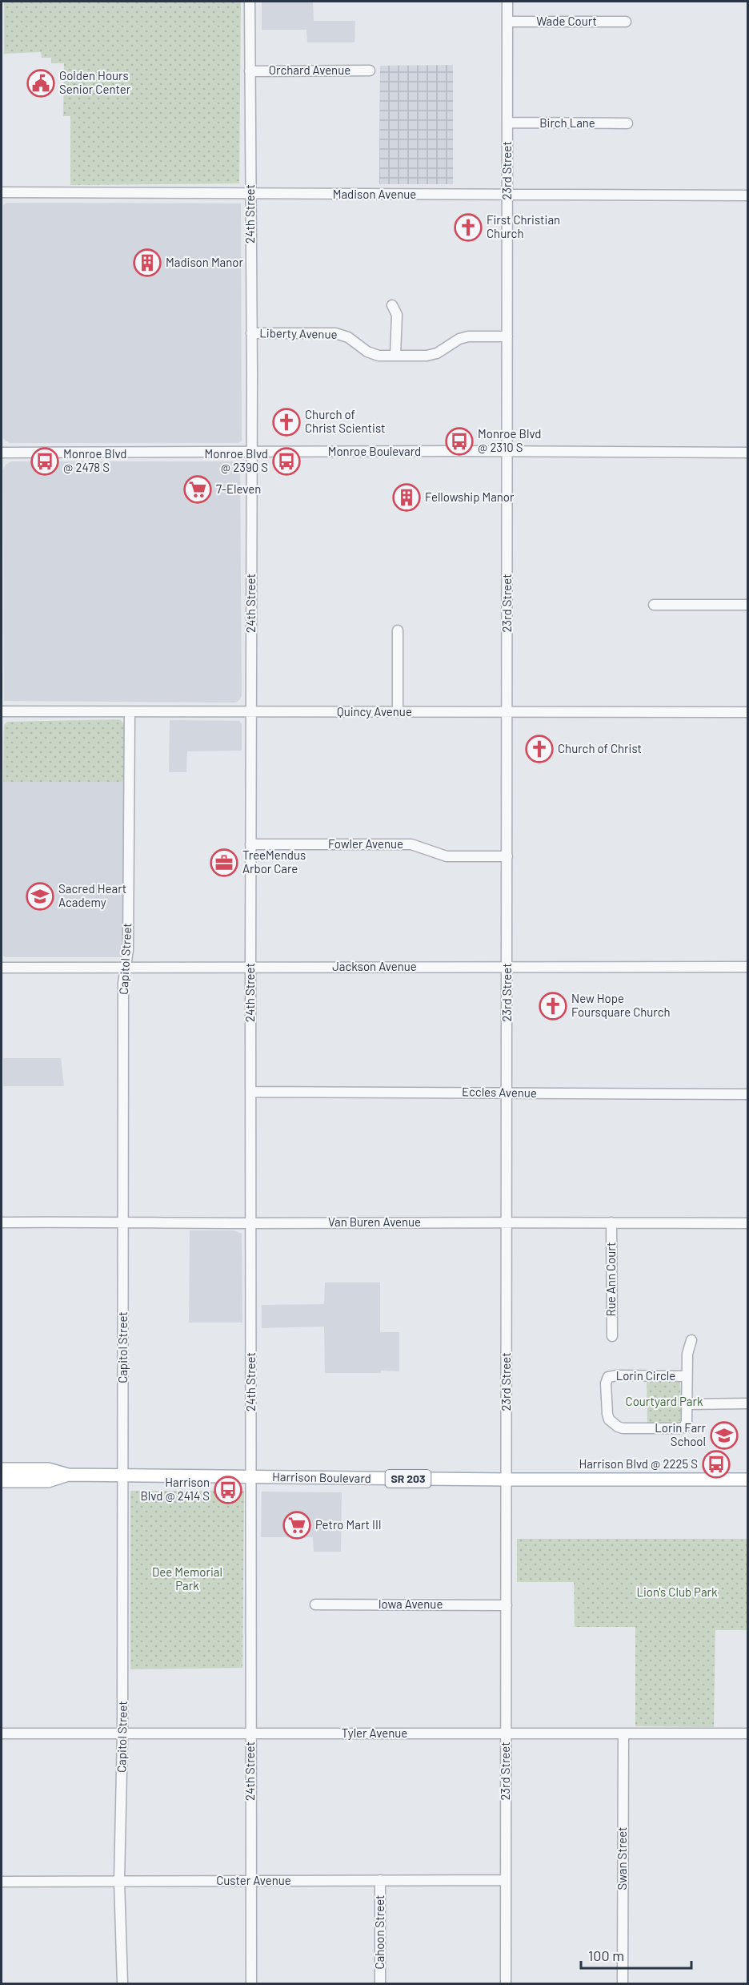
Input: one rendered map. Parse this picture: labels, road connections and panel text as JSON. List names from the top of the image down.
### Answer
{
  "streets": {
    "main road": ["Harrison Boulevard", "SR 203"],
    "street": [
      "Wade Court",
      "Orchard Avenue",
      "Birch Lane",
      "23rd Street",
      "Madison Avenue",
      "24th Street",
      "Liberty Avenue",
      "Monroe Boulevard",
      "Quincy Avenue",
      "Fowler Avenue",
      "Capitol Street",
      "Jackson Avenue",
      "Eccles Avenue",
      "Van Buren Avenue",
      "Rue Ann Court",
      "Lorin Circle",
      "Iowa Avenue",
      "Tyler Avenue",
      "Swan Street",
      "Custer Avenue",
      "Cahoon Street"
    ]
  },
  "crossings": [
    ["Wade Court", "23rd Street"],
    ["Orchard Avenue", "24th Street"],
    ["Birch Lane", "23rd Street"],
    ["23rd Street", "Madison Avenue"],
    ["23rd Street", "Liberty Avenue"],
    ["23rd Street", "Monroe Boulevard"],
    ["23rd Street", "Quincy Avenue"],
    ["23rd Street", "Fowler Avenue"],
    ["23rd Street", "Jackson Avenue"],
    ["23rd Street", "Eccles Avenue"],
    ["23rd Street", "Van Buren Avenue"],
    ["23rd Street", "Harrison Boulevard"],
    ["23rd Street", "Iowa Avenue"],
    ["23rd Street", "Tyler Avenue"],
    ["23rd Street", "Custer Avenue"],
    ["Madison Avenue", "24th Street"],
    ["24th Street", "Liberty Avenue"],
    ["24th Street", "Monroe Boulevard"],
    ["24th Street", "Quincy Avenue"],
    ["24th Street", "Fowler Avenue"],
    ["24th Street", "Jackson Avenue"],
    ["24th Street", "Eccles Avenue"],
    ["24th Street", "Van Buren Avenue"],
    ["24th Street", "Harrison Boulevard"],
    ["24th Street", "Tyler Avenue"],
    ["24th Street", "Custer Avenue"],
    ["Quincy Avenue", "Capitol Street"],
    ["Capitol Street", "Jackson Avenue"],
    ["Capitol Street", "Van Buren Avenue"],
    ["Capitol Street", "Harrison Boulevard"],
    ["Capitol Street", "Tyler Avenue"],
    ["Capitol Street", "Custer Avenue"],
    ["Van Buren Avenue", "Rue Ann Court"],
    ["Tyler Avenue", "Swan Street"],
    ["Custer Avenue", "Cahoon Street"]
  ],
  "parks": ["Courtyard Park", "Dee Memorial Park", "Lion's Club Park"],
  "places": {
    "public building": ["Golden Hours Senior Center"],
    "church": [
      "First Christian Church",
      "Church of Christ Scientist",
      "Church of Christ",
      "New Hope Foursquare Church"
    ],
    "building": ["Madison Manor", "Fellowship Manor"],
    "bus stop": [
      "Monroe Blvd @ 2310 S",
      "Monroe Blvd @ 2478 S",
      "Monroe Blvd @ 2390 S",
      "Harrison Blvd @ 2225 S",
      "Harrison Blvd @ 2414 S"
    ],
    "supermarket": ["7-Eleven", "Petro Mart III"],
    "office": ["TreeMendus Arbor Care"],
    "school or university": ["Sacred Heart Academy", "Lorin Farr School"]
  },
  "scale_bar": "100 m"
}
